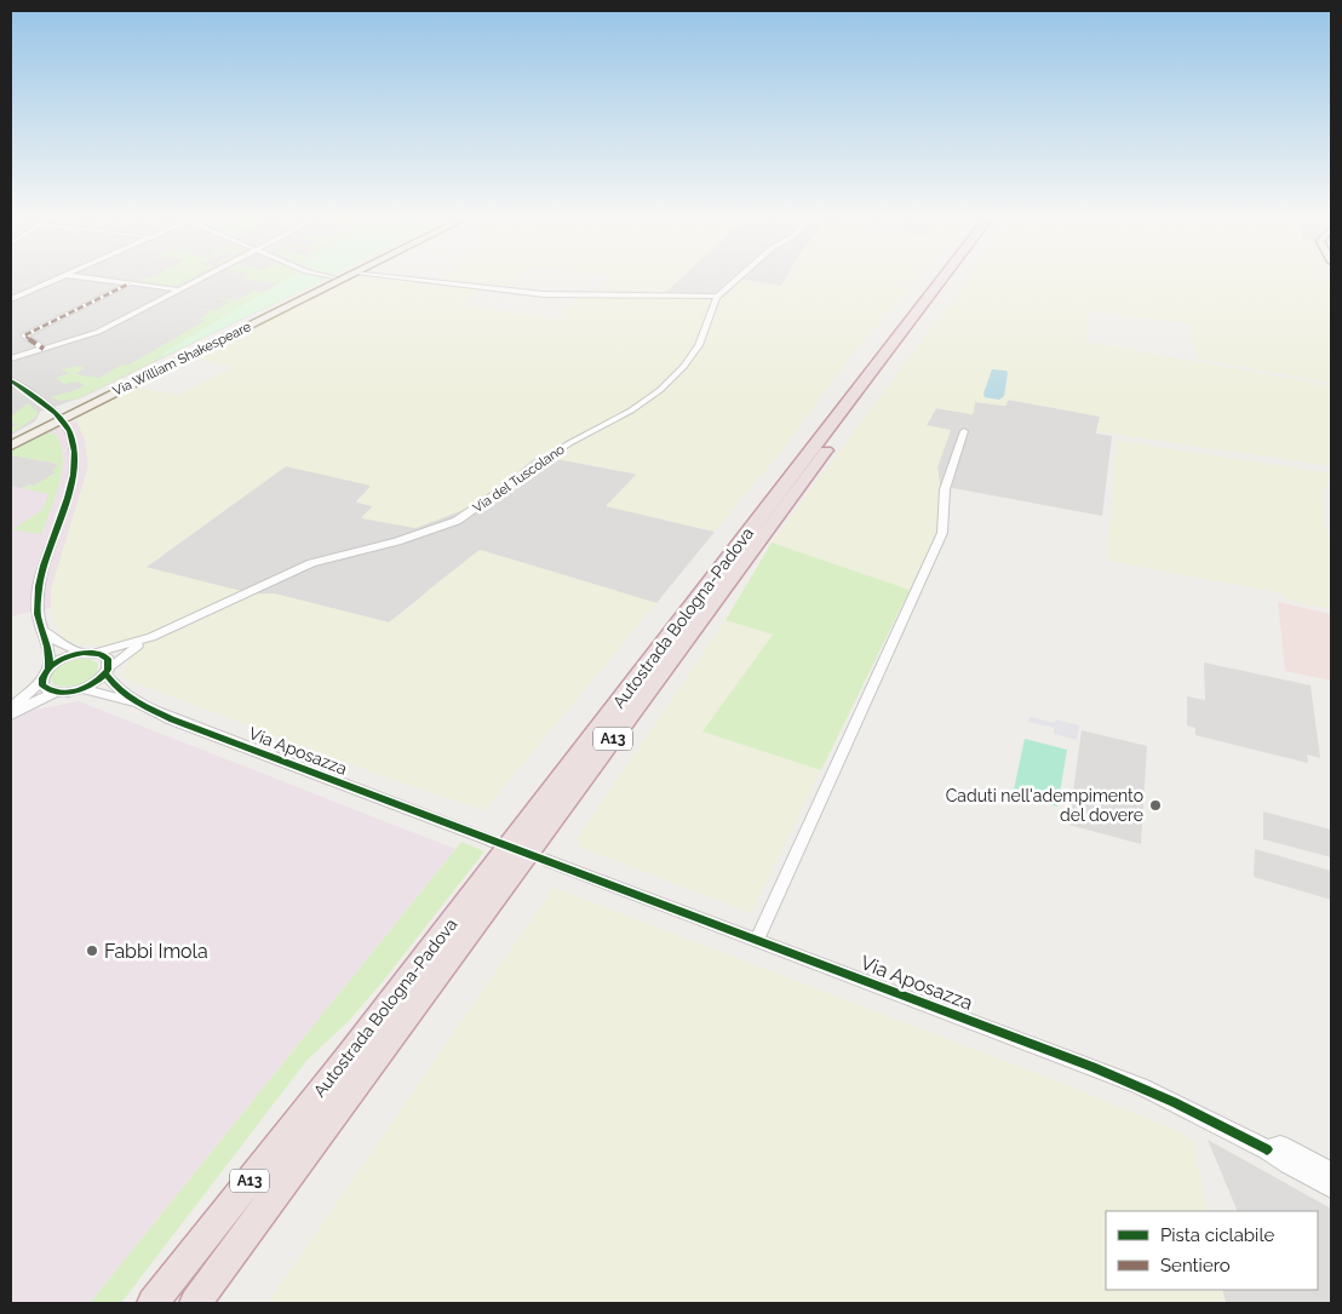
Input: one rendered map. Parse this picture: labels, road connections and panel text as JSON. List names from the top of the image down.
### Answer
{
  "streets": {
    "highway": ["Autostrada Bologna-Padova", "A13"],
    "main road": ["Via William Shakespeare"],
    "street": ["Via del Tuscolano", "Via Aposazza"]
  },
  "crossings": [
    ["Via del Tuscolano", "Via Aposazza"]
  ],
  "places": ["Caduti nell'adempimento del dovere", "Fabbi Imola"],
  "legend": ["Pista ciclabile", "Sentiero"]
}
